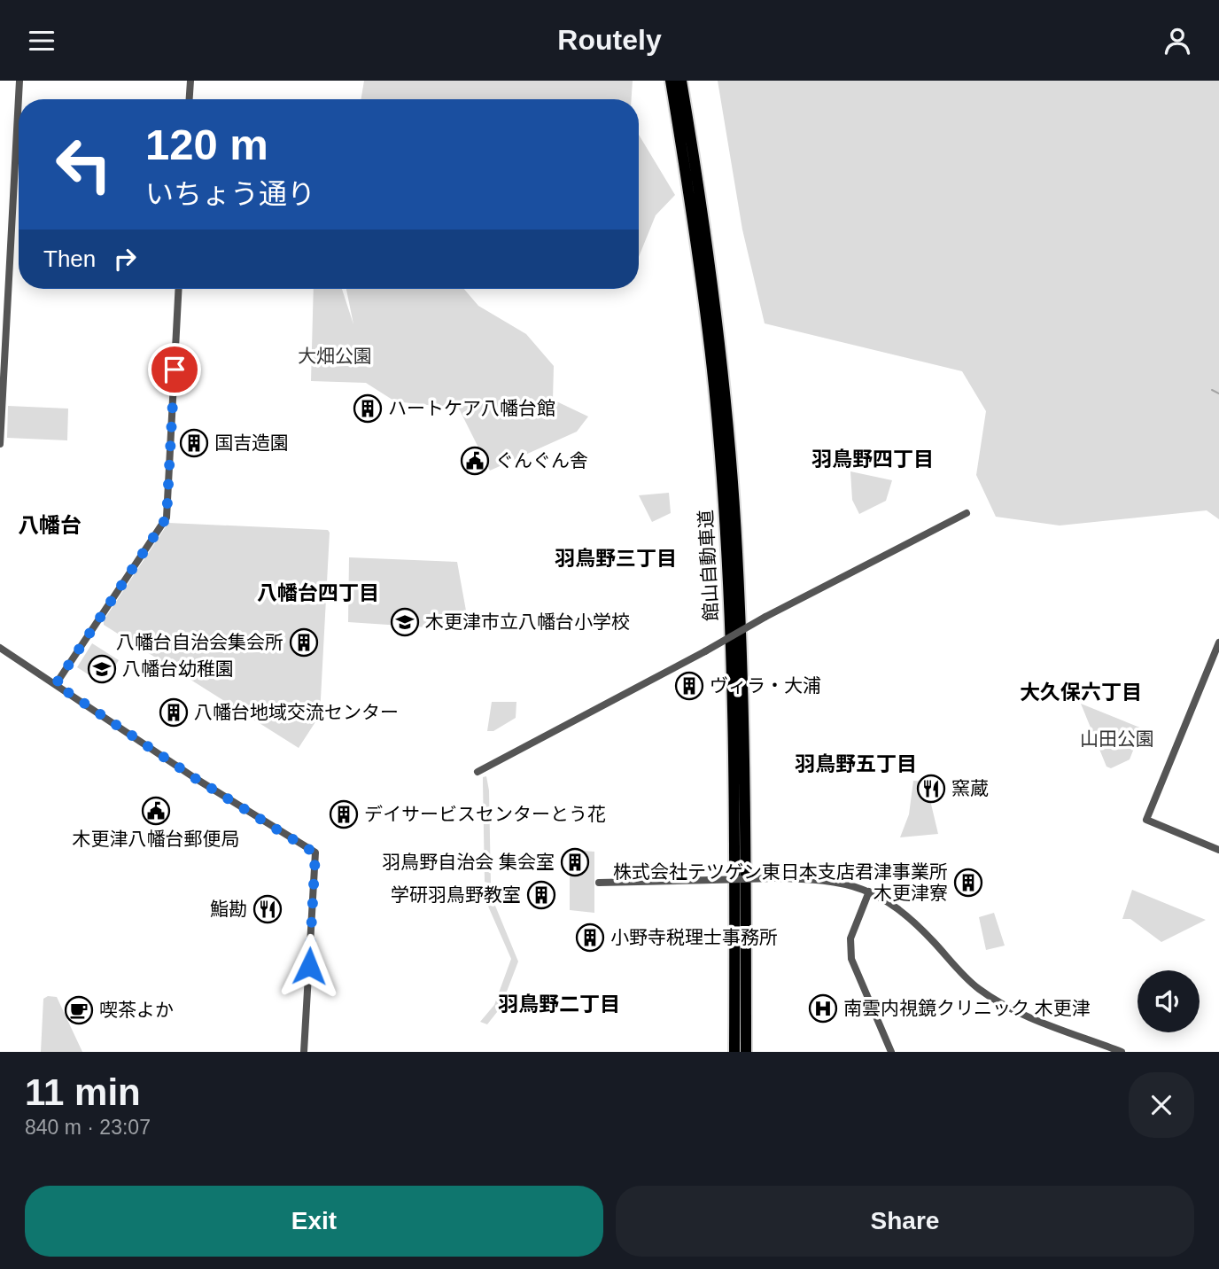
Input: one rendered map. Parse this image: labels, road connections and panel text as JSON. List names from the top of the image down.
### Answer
{
  "streets": {
    "highway": ["館山自動車道"]
  },
  "districts": [
    "羽鳥野四丁目",
    "八幡台",
    "羽鳥野三丁目",
    "八幡台四丁目",
    "大久保六丁目",
    "羽鳥野五丁目",
    "羽鳥野二丁目"
  ],
  "parks": ["大畑公園", "山田公園"],
  "places": {
    "building": [
      "ハートケア八幡台館",
      "国吉造園",
      "八幡台自治会集会所",
      "ヴィラ・大浦",
      "八幡台地域交流センター",
      "デイサービスセンターとう花",
      "羽鳥野自治会 集会室",
      "株式会社テツゲン東日本支店君津事業所 木更津寮",
      "学研羽鳥野教室",
      "小野寺税理士事務所"
    ],
    "public building": ["ぐんぐん舎", "木更津八幡台郵便局"],
    "school or university": ["木更津市立八幡台小学校", "八幡台幼稚園"],
    "restaurant": ["窯蔵", "鮨勘"],
    "hospital": ["南雲内視鏡クリニック 木更津"],
    "cafe": ["喫茶よか"]
  },
  "page": {
    "header": "Routely",
    "turn": ["120 m", "いちょう通り"],
    "then": "Then",
    "heading": ["11 min", "840 m · 23:07"],
    "buttons": ["Exit", "Share"]
  }
}
